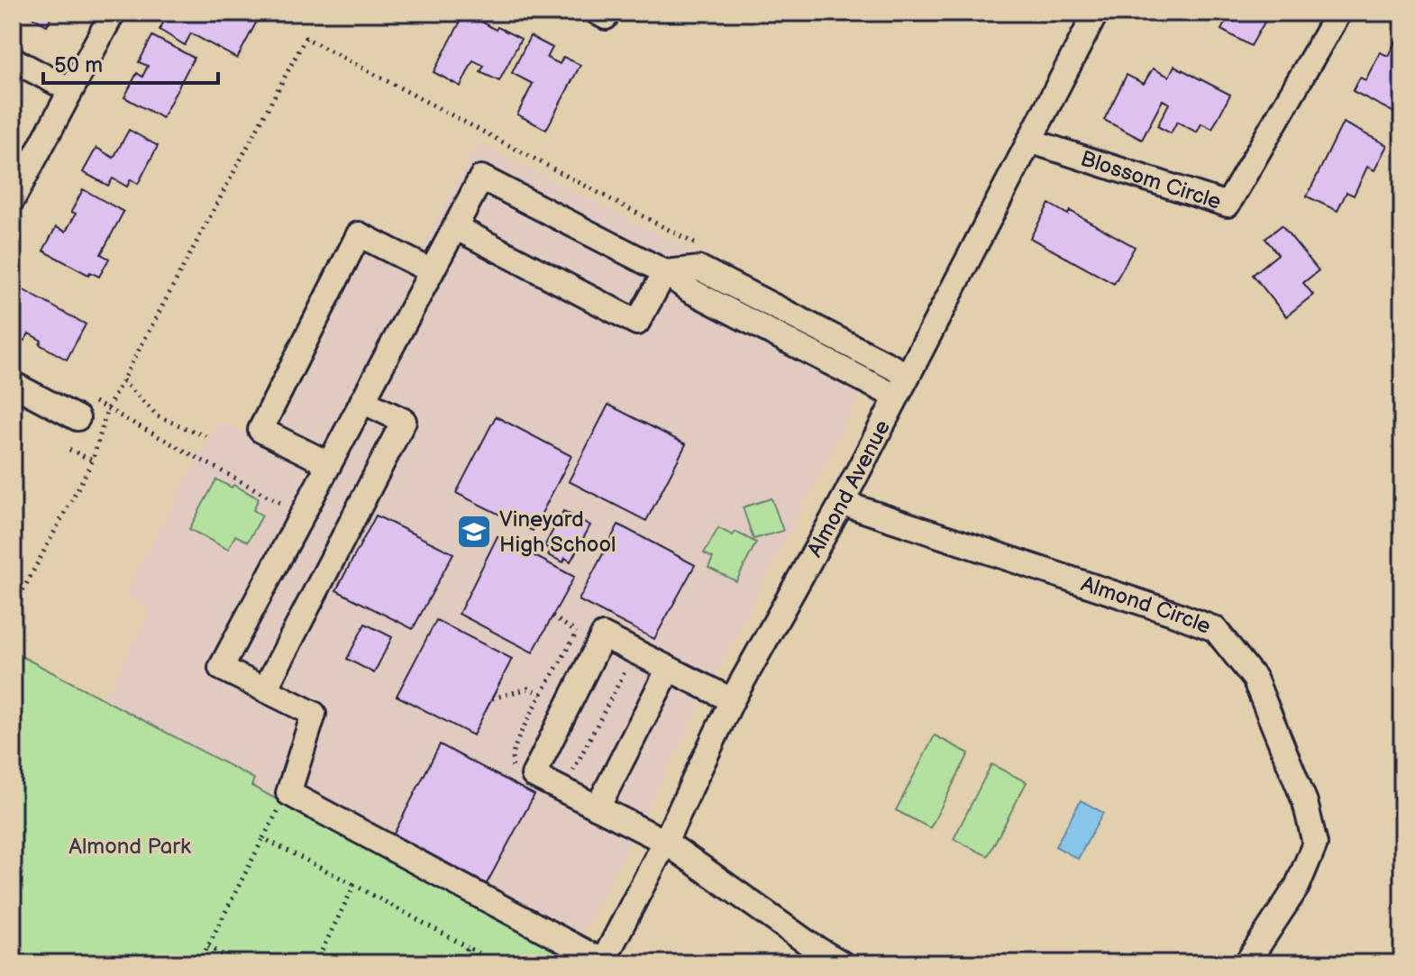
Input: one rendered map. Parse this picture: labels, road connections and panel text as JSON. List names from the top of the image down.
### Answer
{
  "streets": {
    "street": ["Blossom Circle", "Almond Avenue", "Almond Circle"]
  },
  "crossings": [
    ["Blossom Circle", "Almond Avenue"],
    ["Almond Avenue", "Almond Circle"]
  ],
  "parks": ["Almond Park"],
  "places": {
    "school or university": ["Vineyard High School"]
  },
  "scale_bar": "50 m"
}
